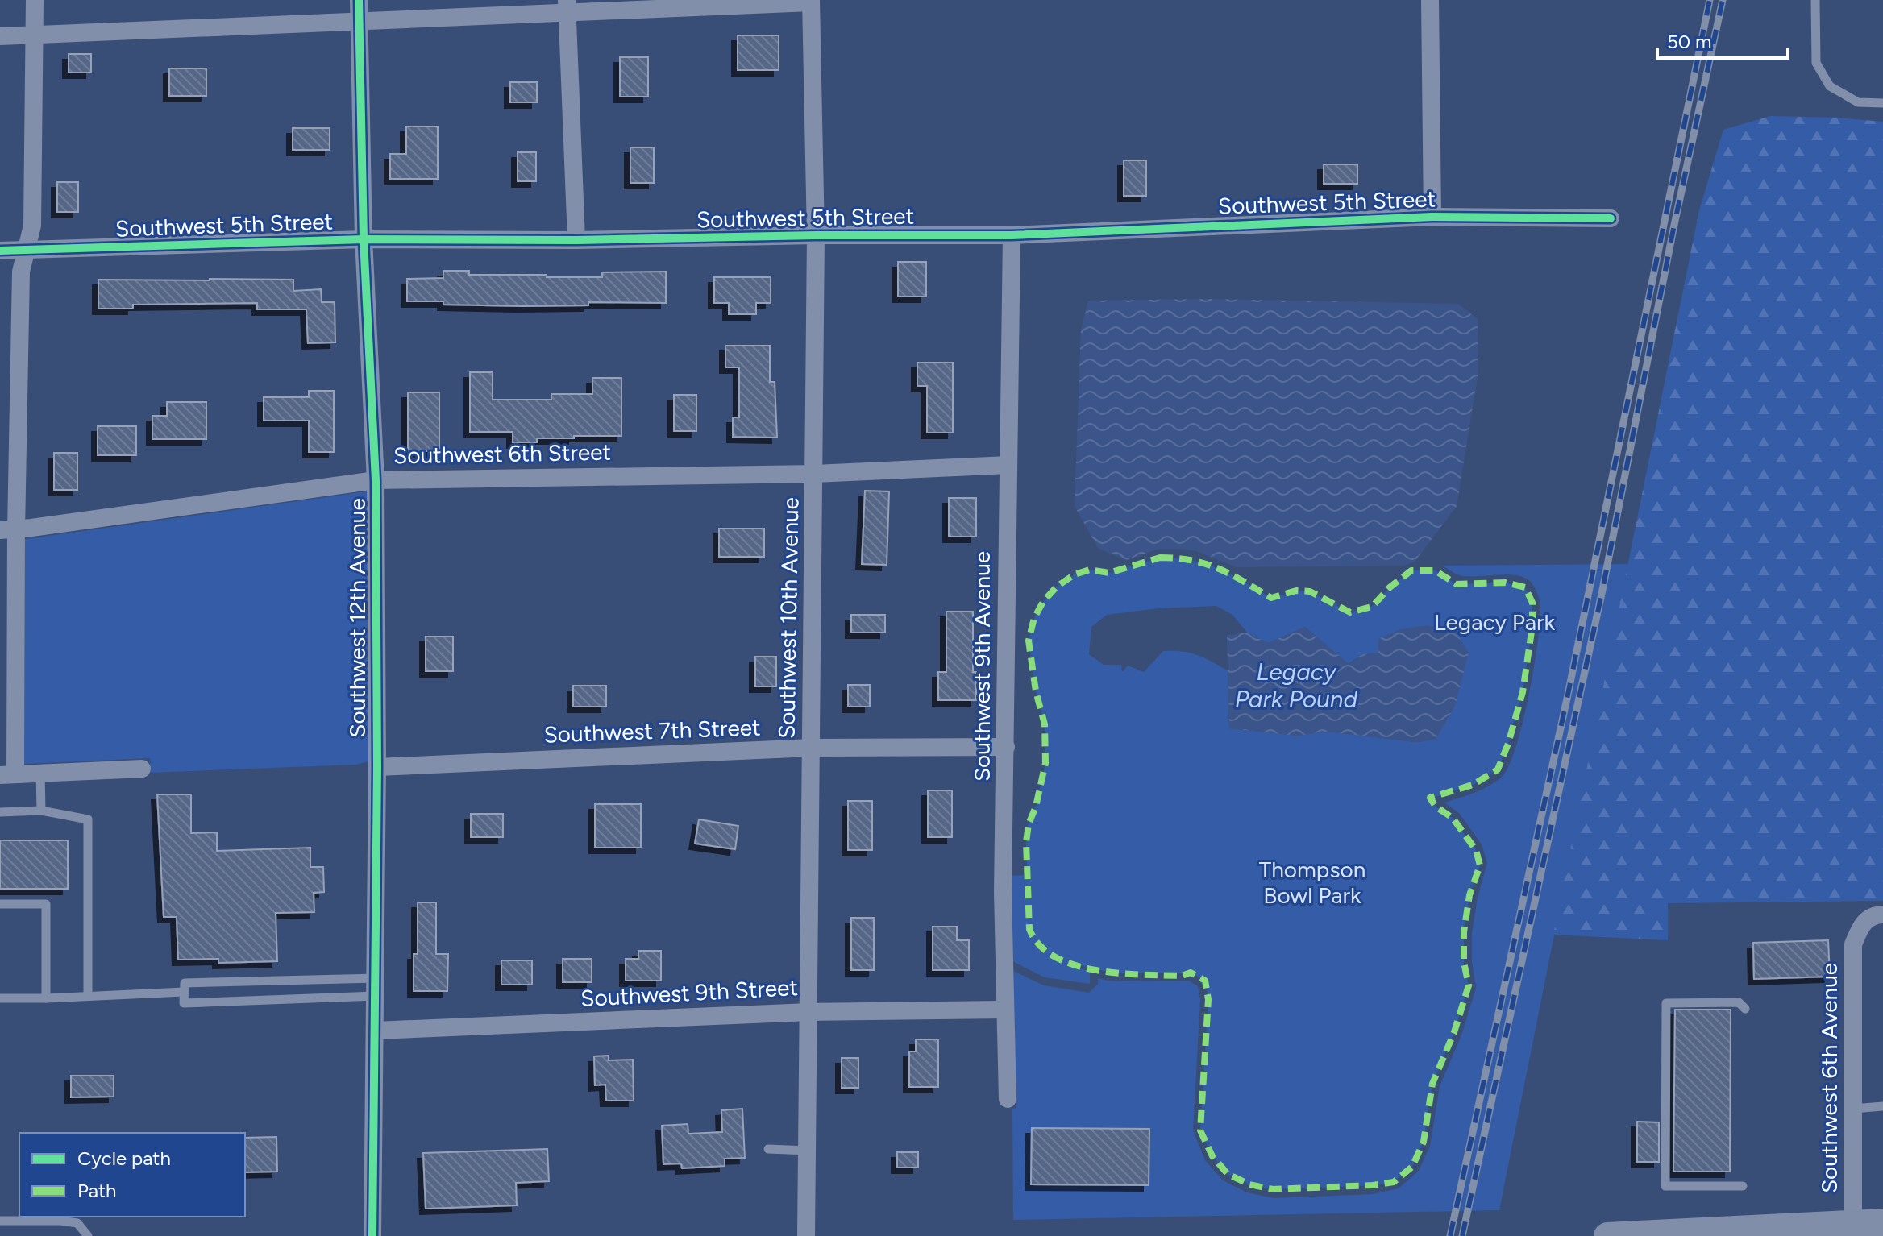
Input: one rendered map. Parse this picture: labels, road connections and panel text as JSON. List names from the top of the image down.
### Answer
{
  "streets": {
    "street": [
      "Southwest 5th Street",
      "Southwest 6th Street",
      "Southwest 12th Avenue",
      "Southwest 10th Avenue",
      "Southwest 9th Avenue",
      "Southwest 7th Street",
      "Southwest 9th Street",
      "Southwest 6th Avenue"
    ]
  },
  "crossings": [
    ["Southwest 5th Street", "Southwest 12th Avenue"],
    ["Southwest 5th Street", "Southwest 10th Avenue"],
    ["Southwest 5th Street", "Southwest 9th Avenue"],
    ["Southwest 6th Street", "Southwest 12th Avenue"],
    ["Southwest 6th Street", "Southwest 10th Avenue"],
    ["Southwest 6th Street", "Southwest 9th Avenue"],
    ["Southwest 12th Avenue", "Southwest 7th Street"],
    ["Southwest 12th Avenue", "Southwest 9th Street"],
    ["Southwest 10th Avenue", "Southwest 7th Street"],
    ["Southwest 10th Avenue", "Southwest 9th Street"],
    ["Southwest 9th Avenue", "Southwest 7th Street"],
    ["Southwest 9th Avenue", "Southwest 9th Street"]
  ],
  "water": ["Legacy Park Pound"],
  "parks": ["Legacy Park", "Thompson Bowl Park"],
  "legend": ["Cycle path", "Path"],
  "scale_bar": "50 m"
}
